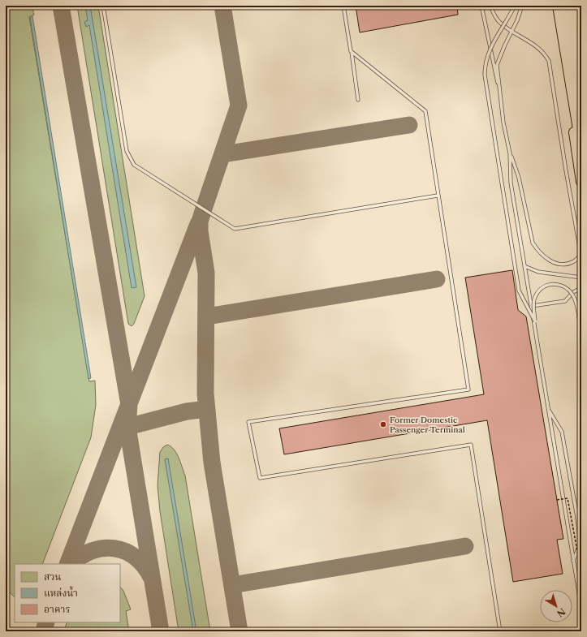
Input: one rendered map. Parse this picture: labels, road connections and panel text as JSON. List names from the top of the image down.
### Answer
{
  "places": ["Former Domestic Passenger Terminal"],
  "legend": ["สวน", "แหล่งน้ำ", "อาคาร"],
  "north": "bottom right"
}
